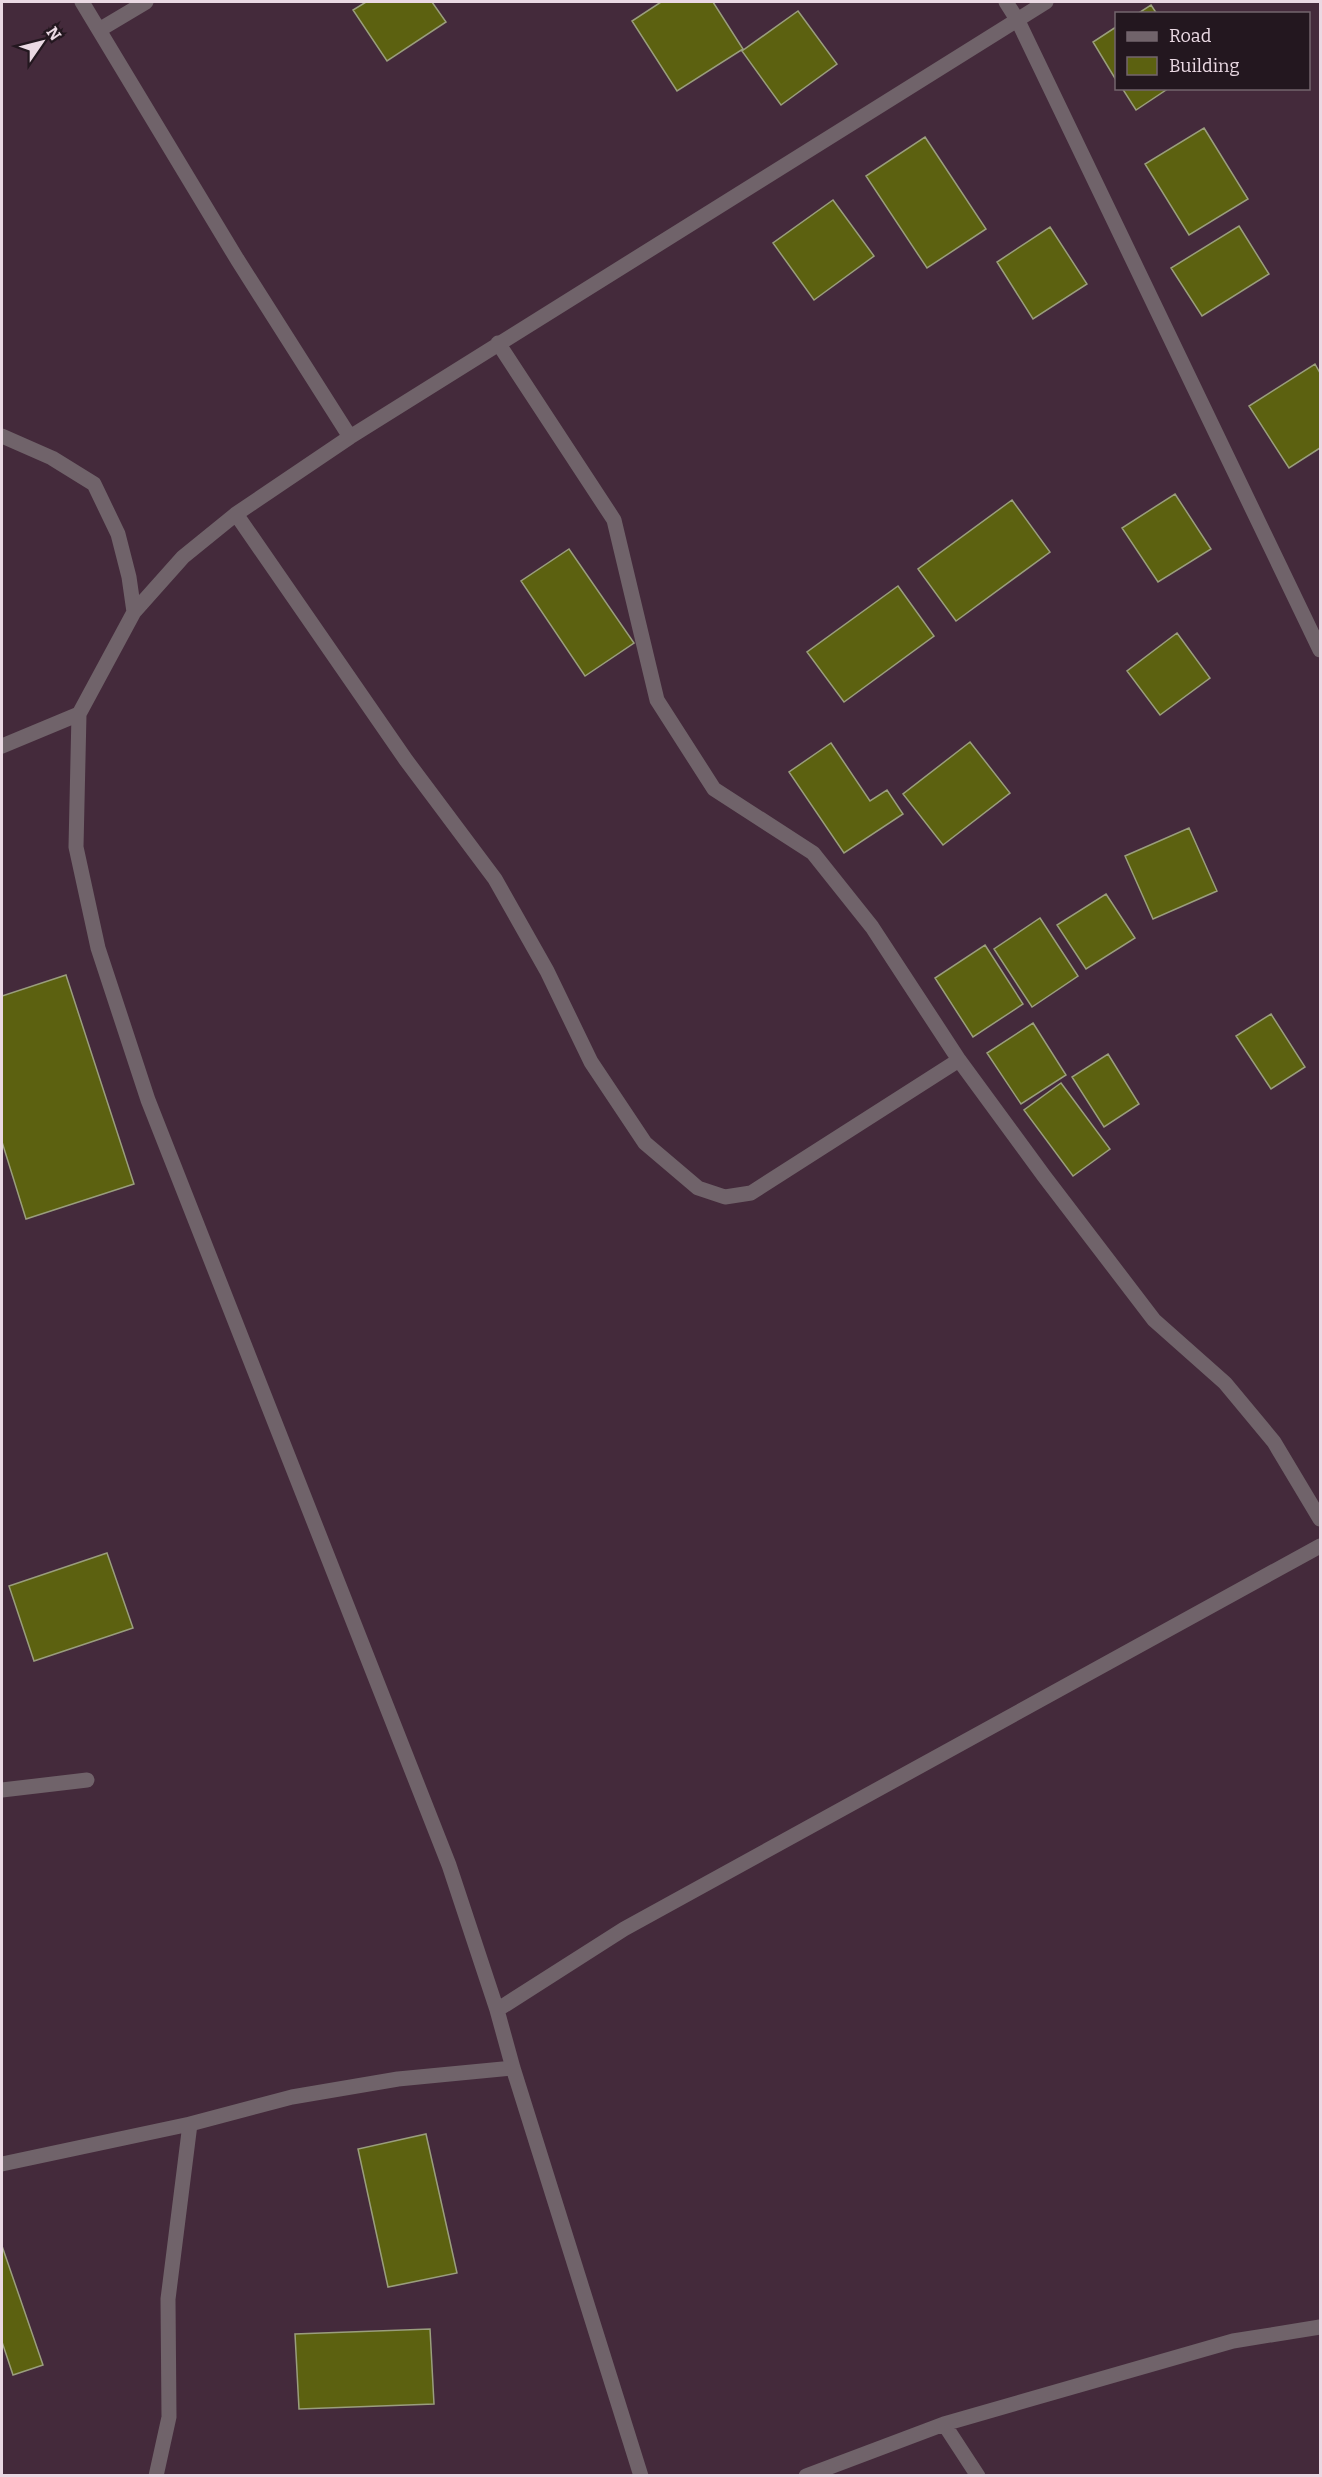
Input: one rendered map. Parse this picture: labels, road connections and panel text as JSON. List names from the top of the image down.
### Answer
{
  "legend": ["Road", "Building"],
  "north": "top right"
}
